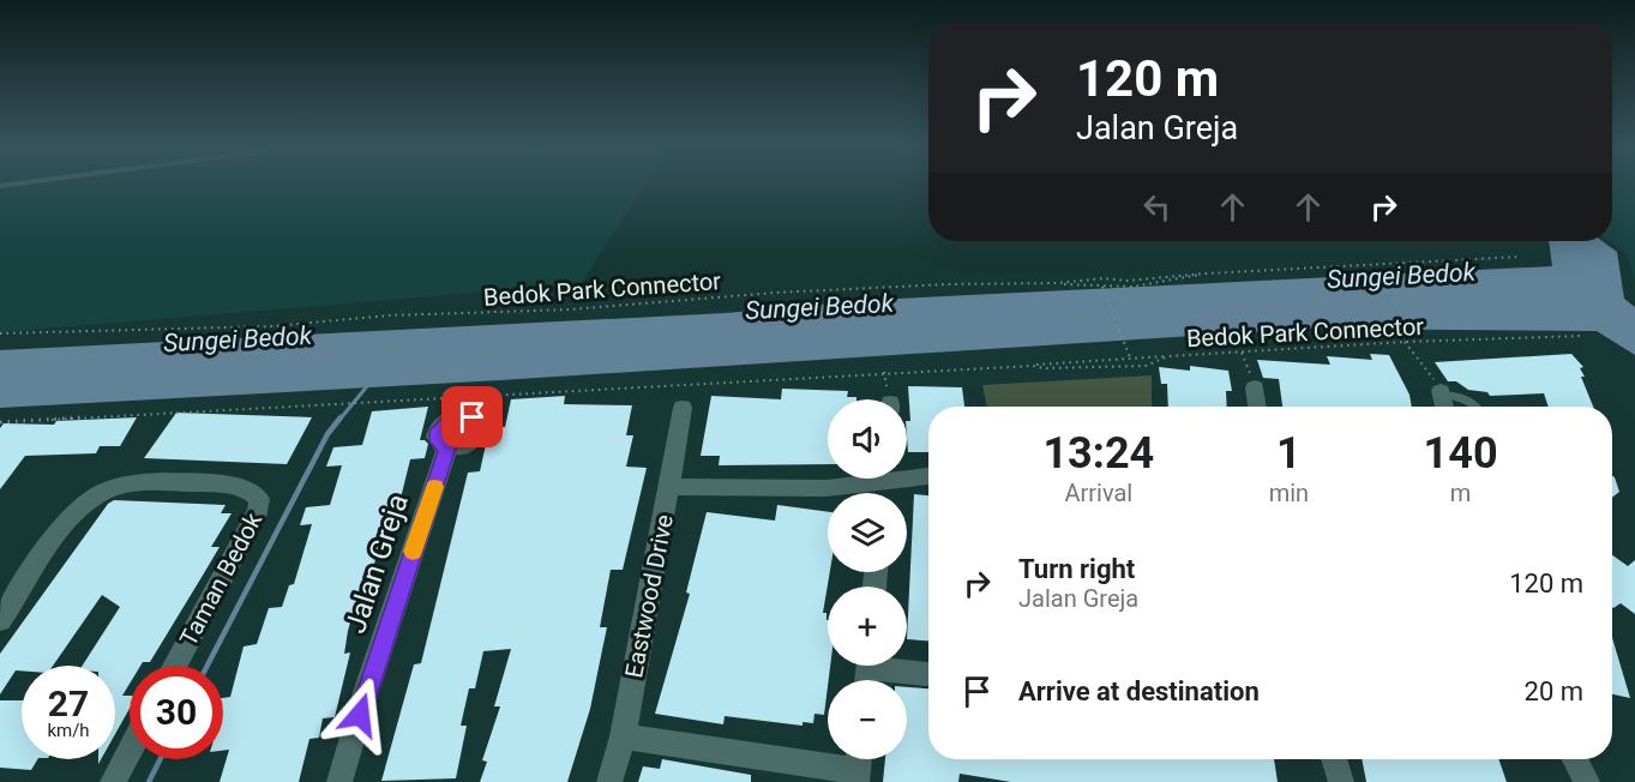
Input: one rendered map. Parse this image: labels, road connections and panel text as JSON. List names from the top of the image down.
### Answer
{
  "streets": {
    "street": ["Jalan Greja", "Taman Bedok", "Eastwood Drive"],
    "path": ["Bedok Park Connector"]
  },
  "water": ["Sungei Bedok"],
  "page": {
    "turn": ["120 m", "Jalan Greja"],
    "map_buttons": ["+", "−"],
    "eta": [
      "13:24",
      "Arrival",
      "1",
      "min",
      "140",
      "m"
    ],
    "list": [
      {
        "name": "Turn right",
        "note": "Jalan Greja",
        "value": "120 m"
      },
      {
        "name": "Arrive at destination",
        "value": "20 m"
      }
    ],
    "speed": "27 km/h",
    "limit": "30"
  }
}
